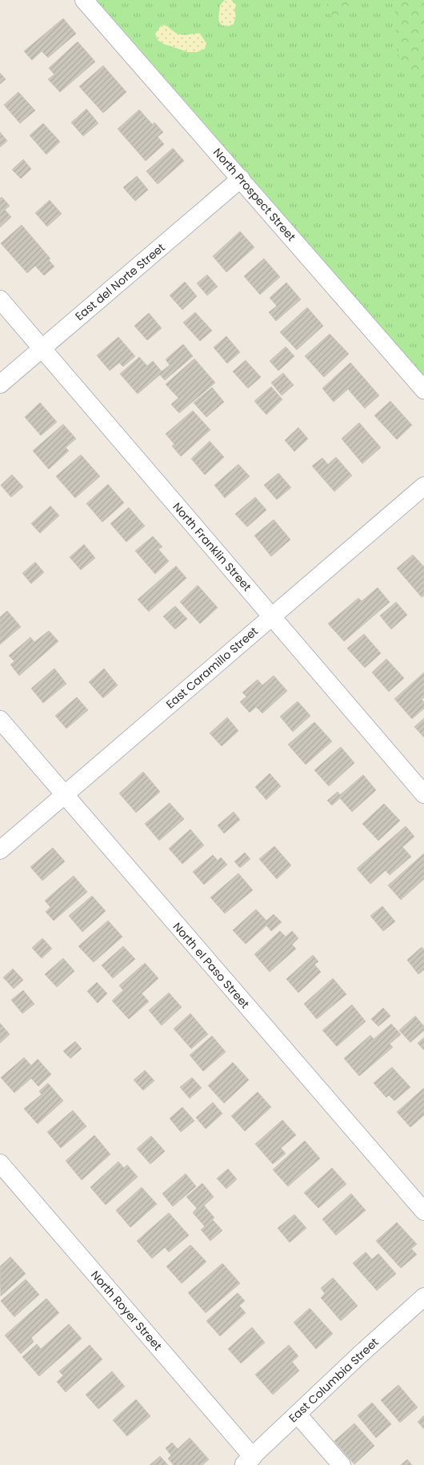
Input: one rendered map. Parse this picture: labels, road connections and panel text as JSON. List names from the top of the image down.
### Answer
{
  "streets": {
    "street": [
      "North Prospect Street",
      "East del Norte Street",
      "North Franklin Street",
      "East Caramillo Street",
      "North el Paso Street",
      "North Royer Street",
      "East Columbia Street"
    ]
  },
  "crossings": [
    ["North Prospect Street", "East del Norte Street"],
    ["East del Norte Street", "North Franklin Street"],
    ["North Franklin Street", "East Caramillo Street"],
    ["East Caramillo Street", "North el Paso Street"],
    ["North Royer Street", "East Columbia Street"]
  ]
}
